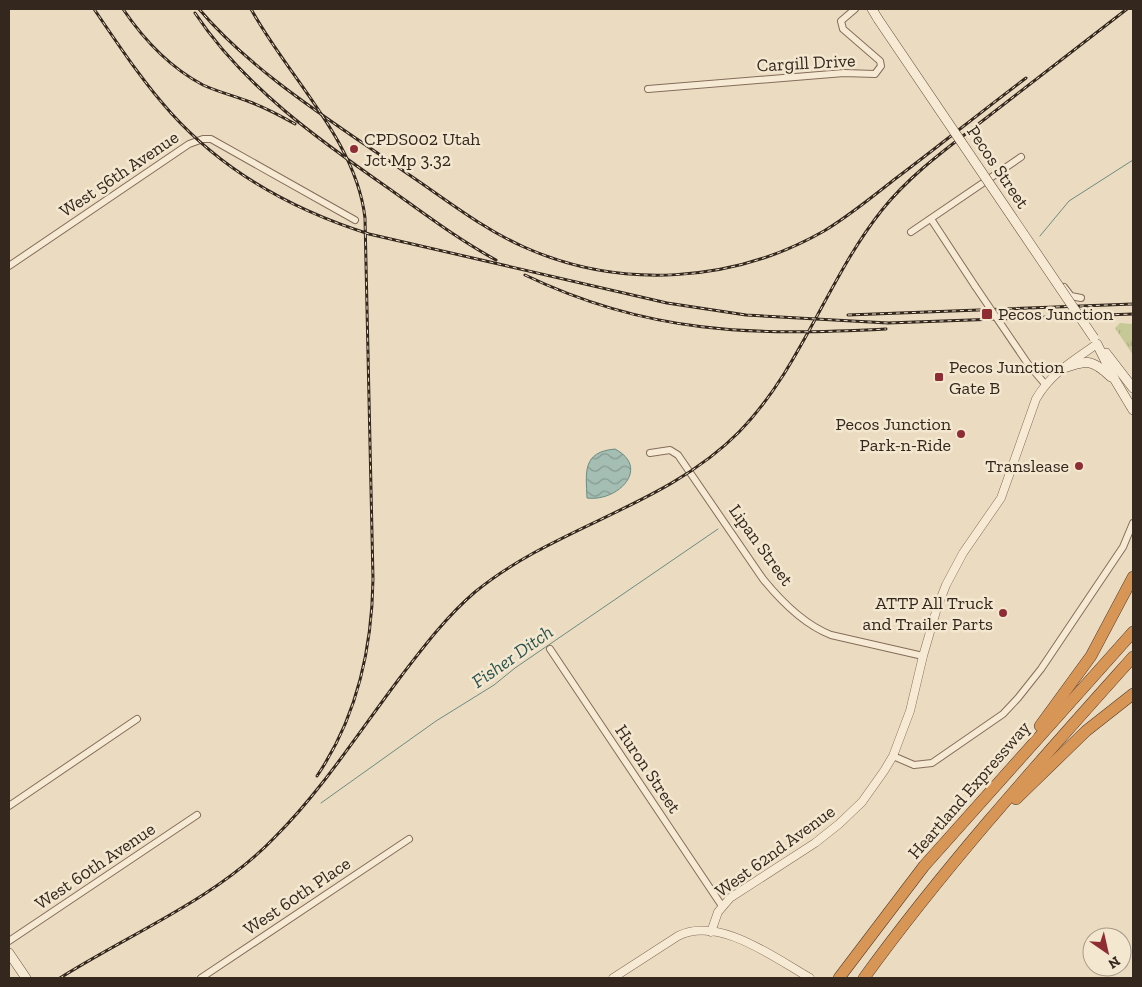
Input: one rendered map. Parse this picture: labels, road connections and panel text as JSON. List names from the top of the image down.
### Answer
{
  "streets": {
    "highway": ["Heartland Expressway"],
    "main road": ["Pecos Street"],
    "street": [
      "Cargill Drive",
      "West 56th Avenue",
      "Lipan Street",
      "Huron Street",
      "West 62nd Avenue",
      "West 60th Avenue",
      "West 60th Place"
    ]
  },
  "crossings": [
    ["Lipan Street", "West 62nd Avenue"],
    ["Huron Street", "West 62nd Avenue"]
  ],
  "water": ["Fisher Ditch"],
  "places": {
    "other": [
      "CPDS002 Utah Jct Mp 3.32",
      "Pecos Junction Park-n-Ride",
      "Translease",
      "ATTP All Truck and Trailer Parts"
    ],
    "transit": ["Pecos Junction", "Pecos Junction Gate B"]
  },
  "north": "bottom right"
}
